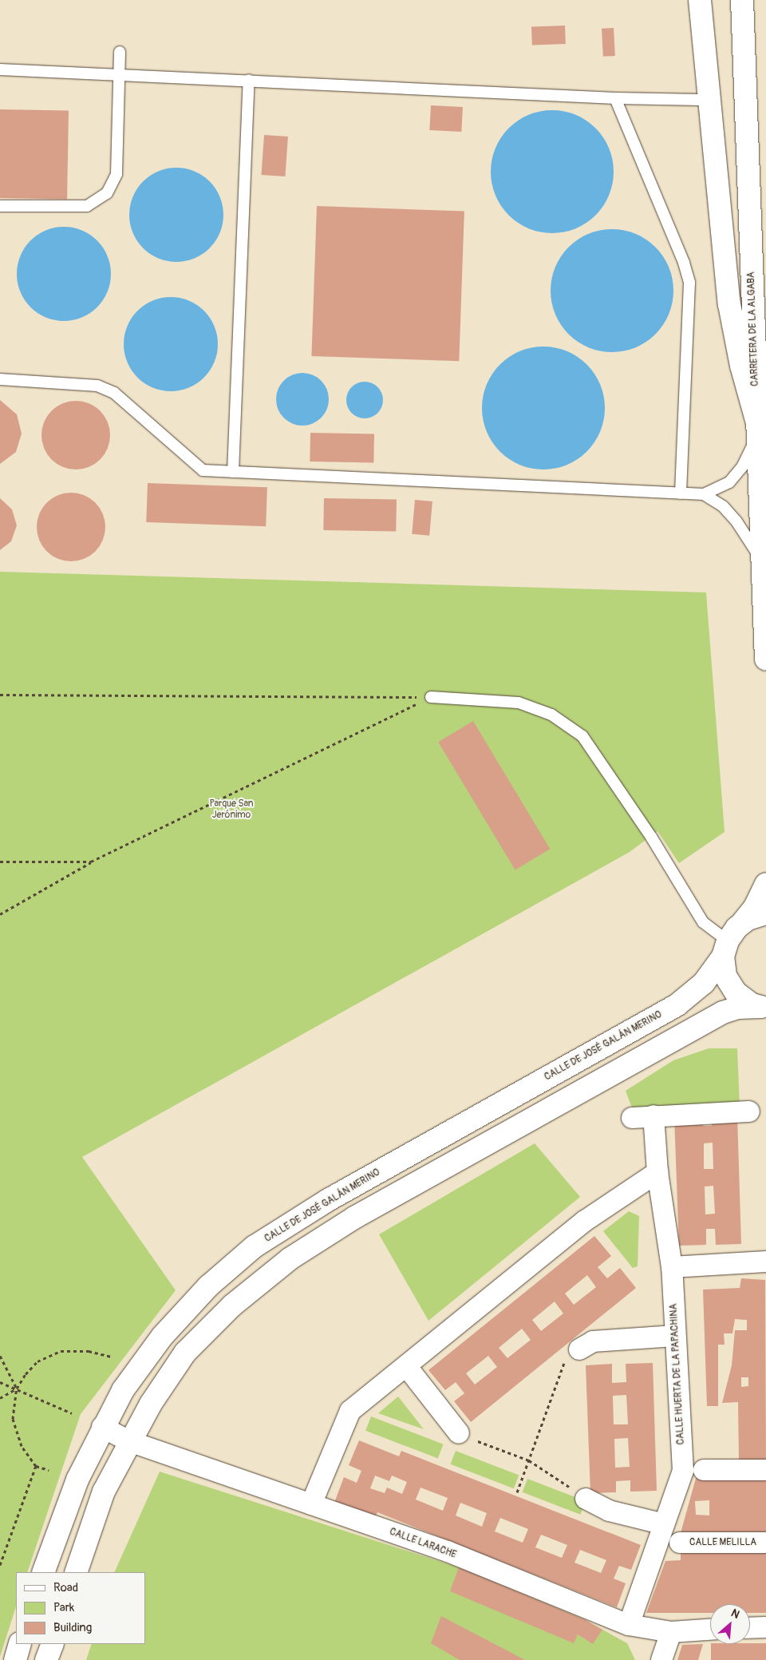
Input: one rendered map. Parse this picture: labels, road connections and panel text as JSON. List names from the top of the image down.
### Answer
{
  "streets": {
    "main road": ["CARRETERA DE LA ALGABA", "CALLE DE JOSÉ GALÁN MERINO"],
    "street": ["CALLE HUERTA DE LA PAPACHINA", "CALLE MELILLA", "CALLE LARACHE"]
  },
  "crossings": [
    ["CALLE DE JOSÉ GALÁN MERINO", "CALLE LARACHE"],
    ["CALLE HUERTA DE LA PAPACHINA", "CALLE MELILLA"],
    ["CALLE HUERTA DE LA PAPACHINA", "CALLE LARACHE"]
  ],
  "parks": ["Parque San Jerónimo"],
  "legend": ["Road", "Park", "Building"],
  "north": "top right"
}
